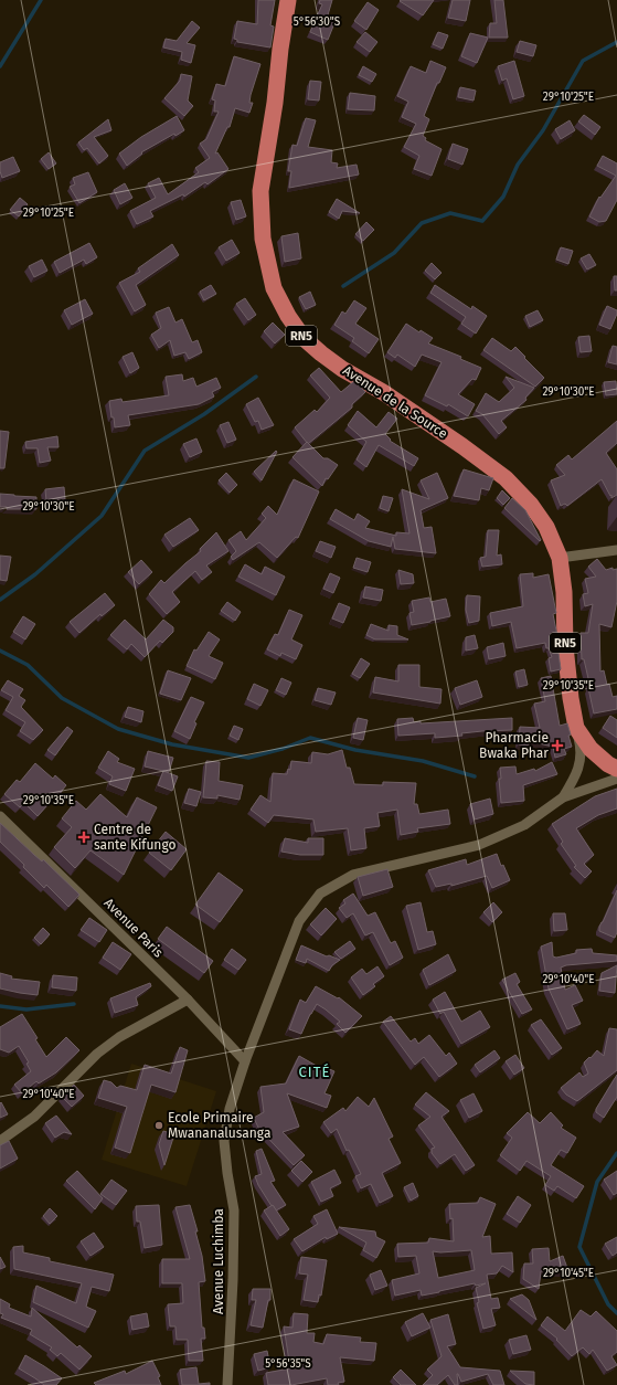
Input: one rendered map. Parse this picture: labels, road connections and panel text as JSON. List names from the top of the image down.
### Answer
{
  "streets": {
    "highway": ["RN5", "Avenue de la Source"],
    "street": ["Avenue Paris", "Avenue Luchimba"]
  },
  "crossings": [
    ["Avenue Paris", "Avenue Luchimba"]
  ],
  "districts": ["CITÉ"],
  "places": {
    "health": ["Pharmacie Bwaka Phar", "Centre de sante Kifungo"],
    "other": ["Ecole Primaire Mwananalusanga"]
  },
  "coordinates": [
    "5°56'30\"S",
    "29°10'25\"E",
    "29°10'30\"E",
    "29°10'35\"E",
    "29°10'40\"E",
    "29°10'45\"E",
    "5°56'35\"S"
  ]
}
